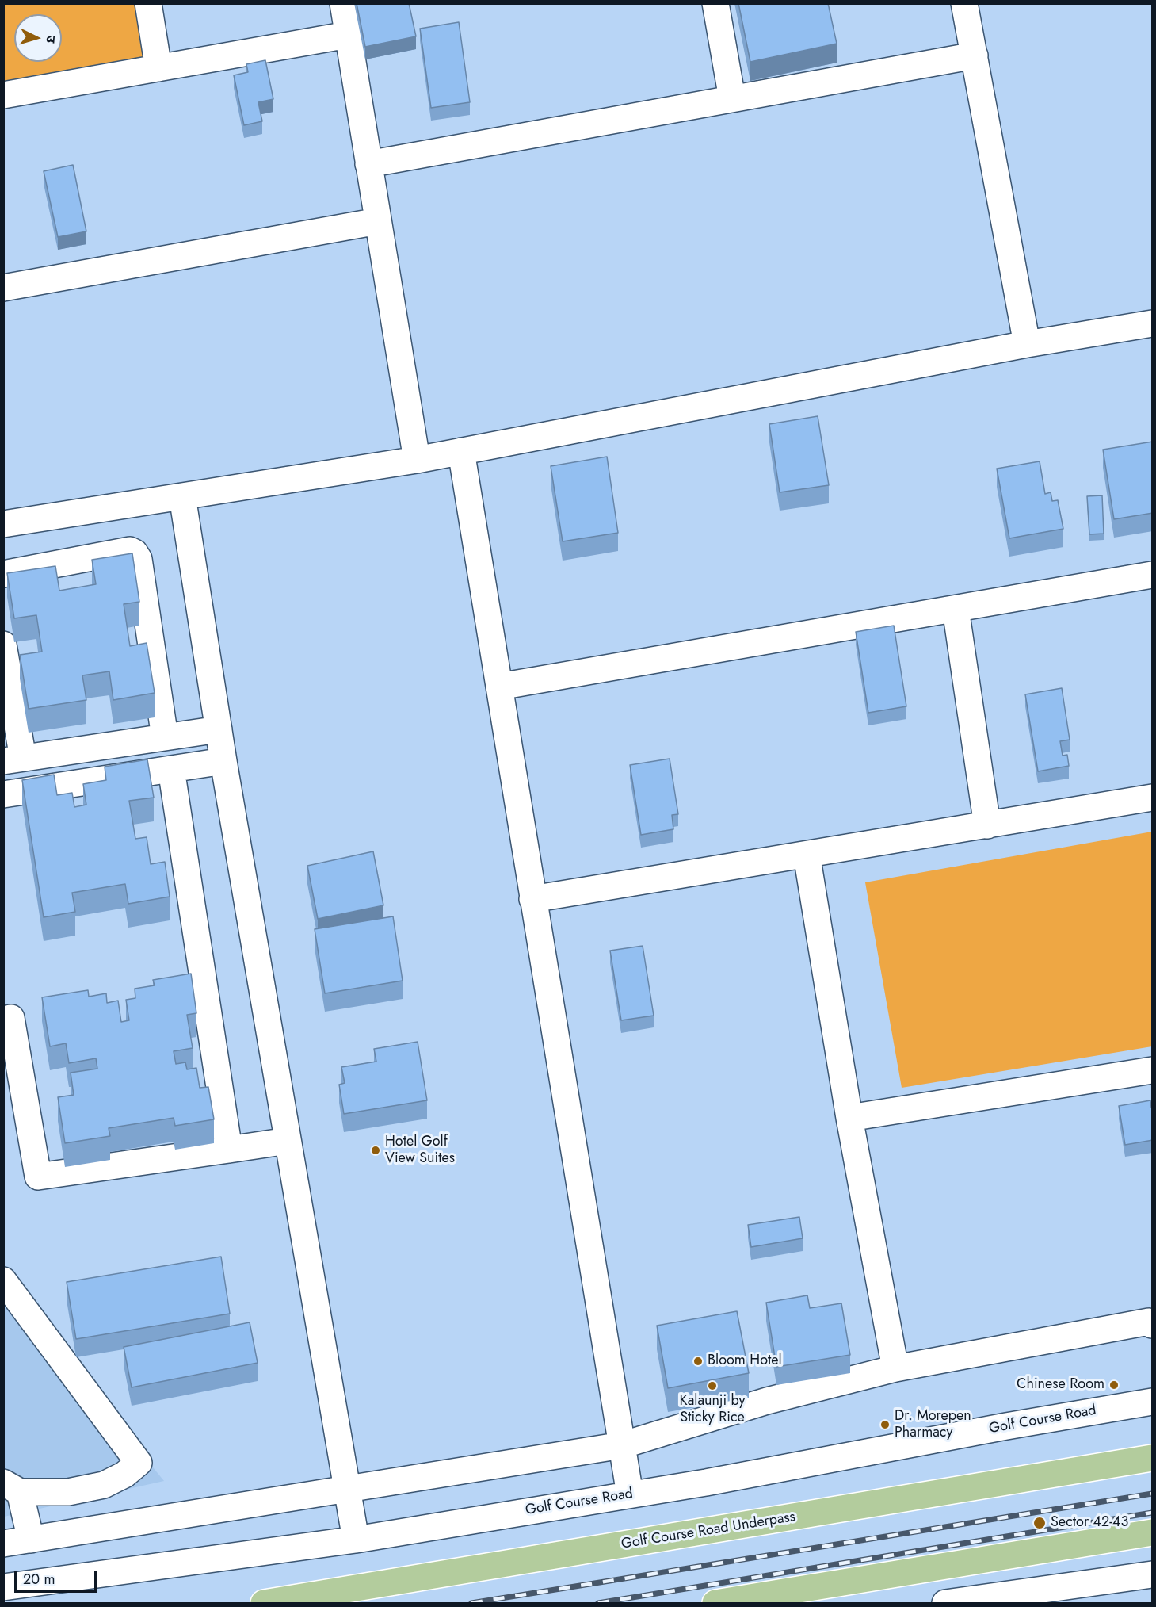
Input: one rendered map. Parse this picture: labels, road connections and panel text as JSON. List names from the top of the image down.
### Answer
{
  "streets": {
    "main road": ["Golf Course Road Underpass"],
    "street": ["Golf Course Road"]
  },
  "places": [
    "Hotel Golf View Suites",
    "Bloom Hotel",
    "Chinese Room",
    "Kalaunji by Sticky Rice",
    "Dr. Morepen Pharmacy",
    "Sector 42-43"
  ],
  "scale_bar": "20 m",
  "north": "right"
}
